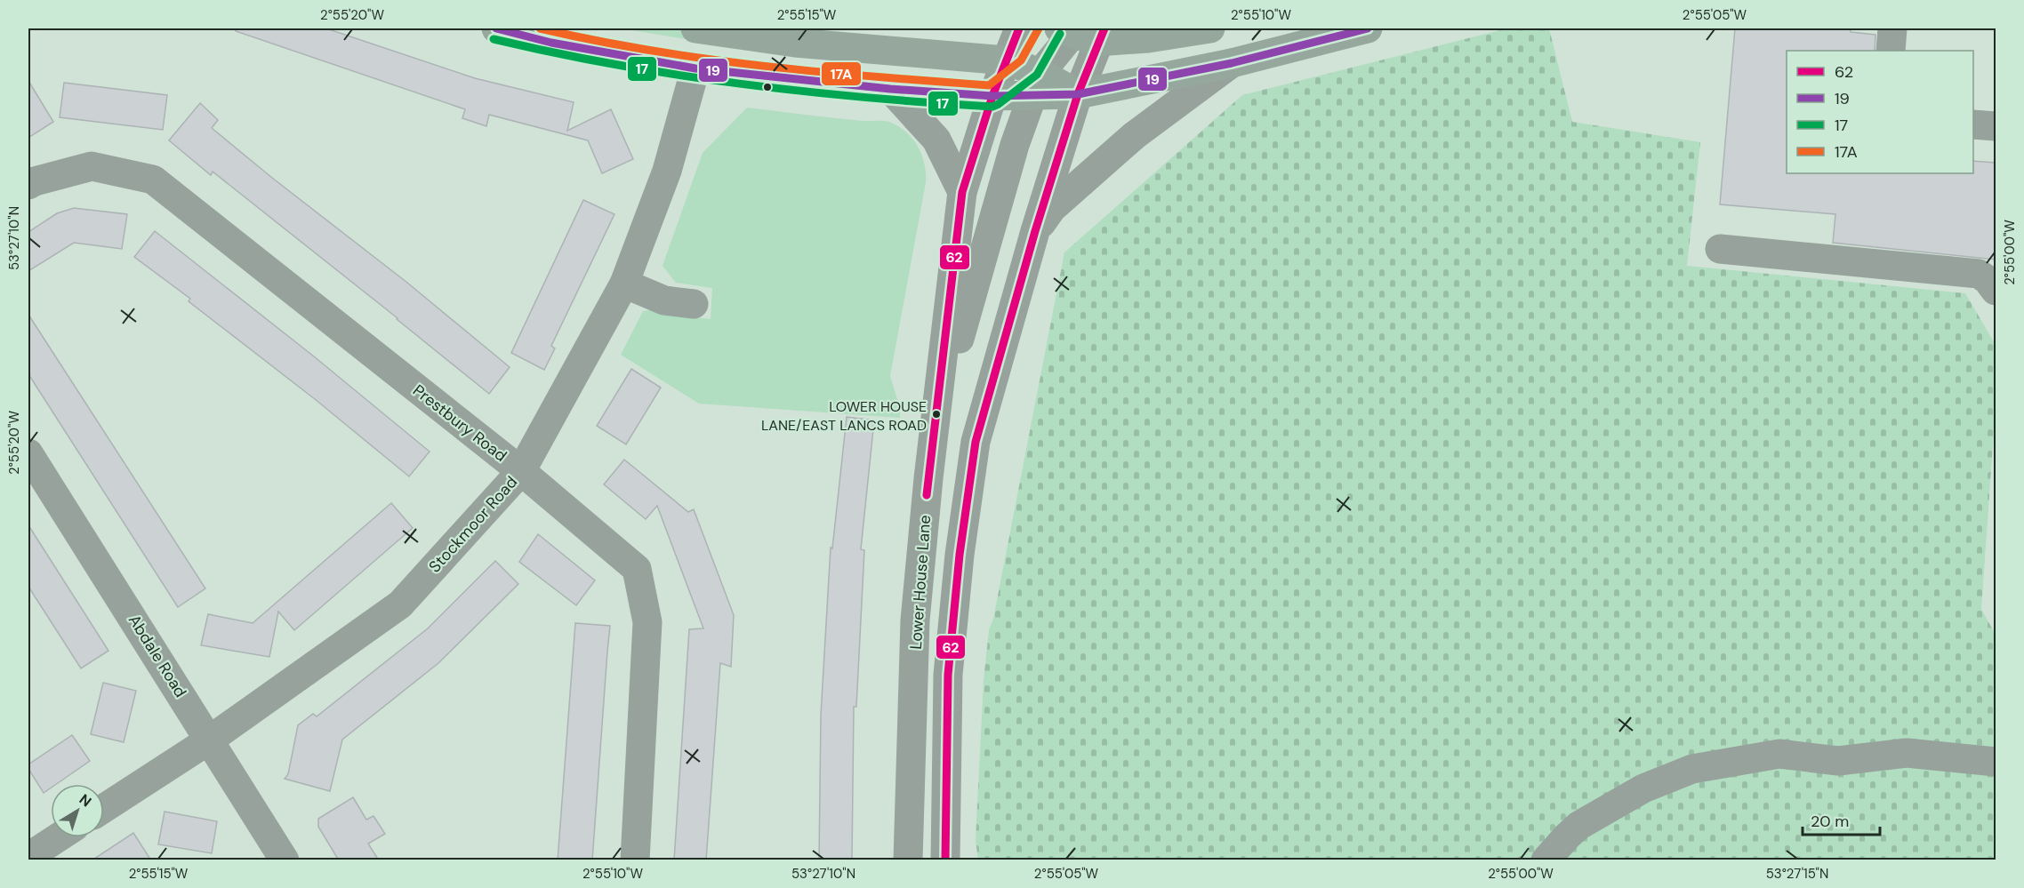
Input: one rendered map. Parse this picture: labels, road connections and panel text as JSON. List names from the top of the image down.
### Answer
{
  "streets": {
    "street": [
      "Prestbury Road",
      "Stockmoor Road",
      "Lower House Lane",
      "Abdale Road"
    ]
  },
  "crossings": [
    ["Prestbury Road", "Stockmoor Road"],
    ["Stockmoor Road", "Abdale Road"]
  ],
  "places": ["LOWER HOUSE LANE/EAST LANCS ROAD"],
  "lines": [
    "transit line 62",
    "transit line 19",
    "transit line 17A",
    "transit line 17"
  ],
  "legend": [
    "62",
    "19",
    "17",
    "17A"
  ],
  "scale_bar": "20 m",
  "north": "top right",
  "coordinates": [
    "2°55'20\"W",
    "2°55'15\"W",
    "2°55'10\"W",
    "2°55'05\"W",
    "53°27'10\"N",
    "2°55'00\"W",
    "53°27'15\"N"
  ]
}
